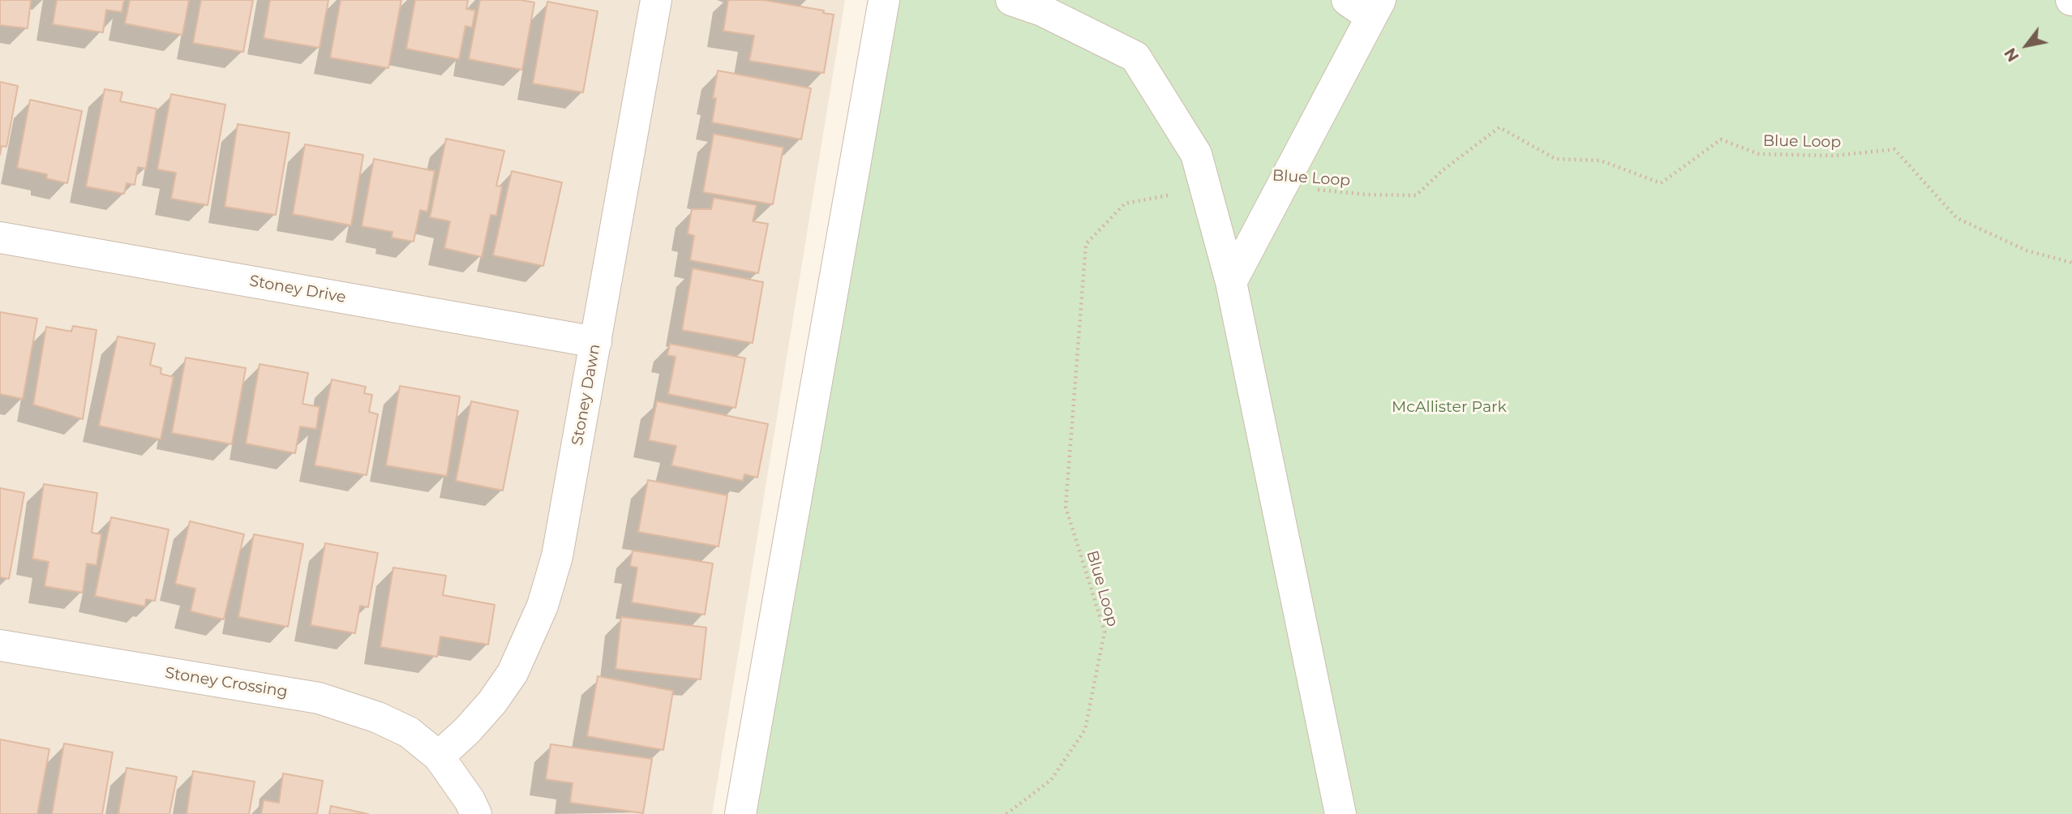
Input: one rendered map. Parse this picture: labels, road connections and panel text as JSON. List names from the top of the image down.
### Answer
{
  "streets": {
    "street": ["Stoney Drive", "Stoney Dawn", "Stoney Crossing"],
    "path": ["Blue Loop"]
  },
  "crossings": [
    ["Stoney Drive", "Stoney Dawn"],
    ["Stoney Dawn", "Stoney Crossing"]
  ],
  "parks": ["McAllister Park"],
  "north": "bottom left"
}
